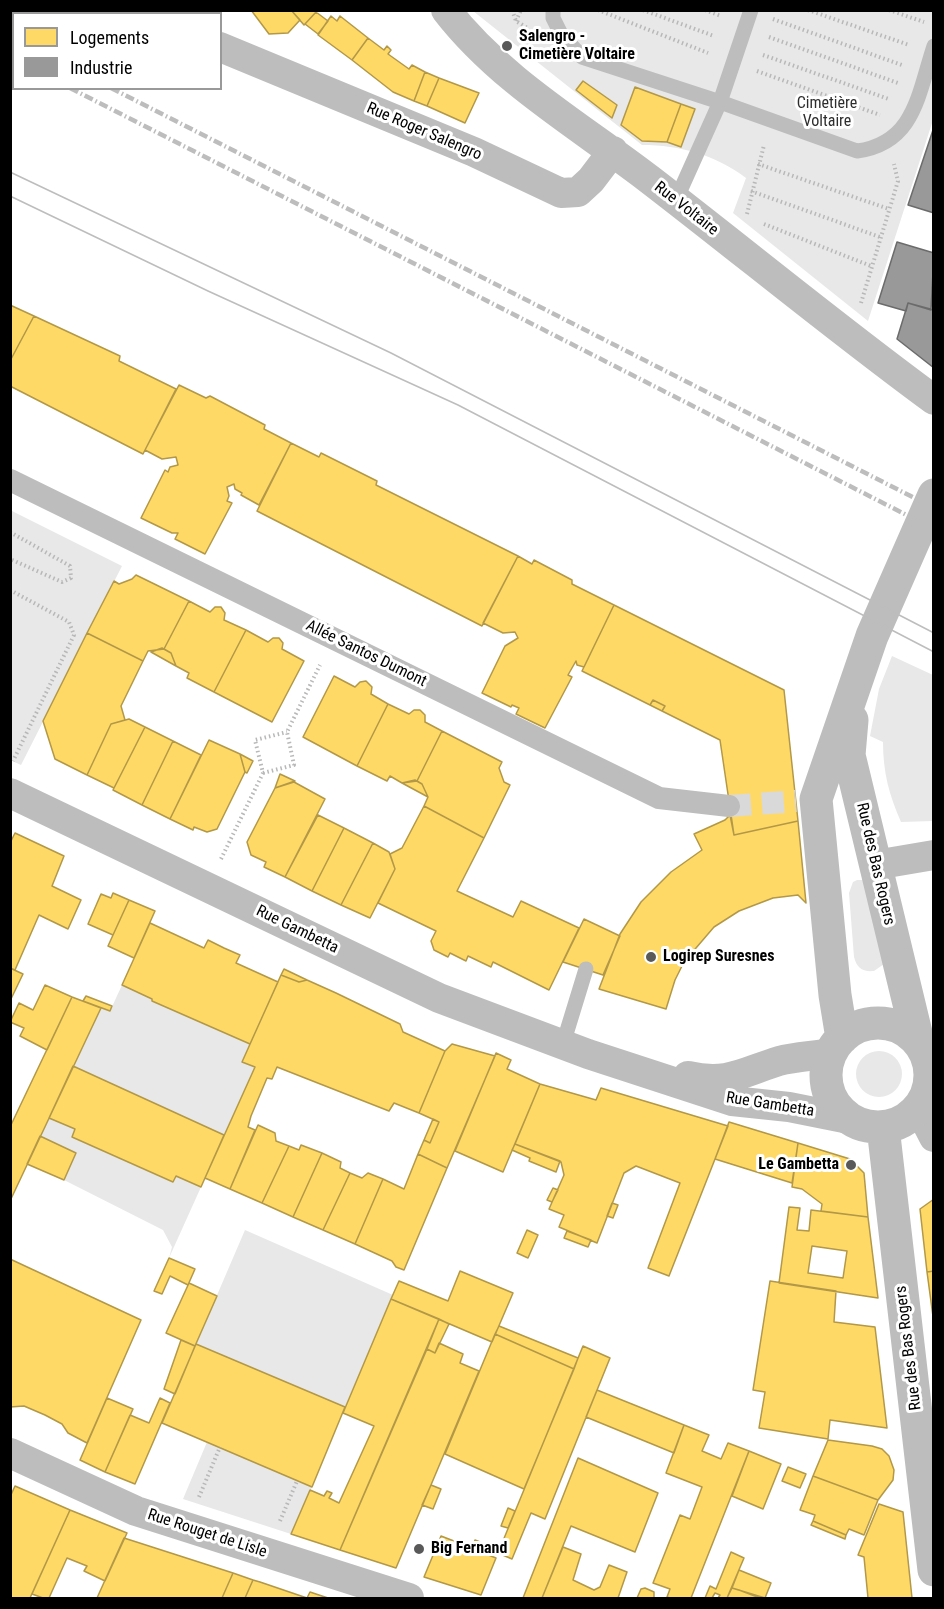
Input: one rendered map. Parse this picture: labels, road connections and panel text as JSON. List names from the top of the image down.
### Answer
{
  "streets": {
    "street": [
      "Rue Roger Salengro",
      "Rue Voltaire",
      "Allée Santos Dumont",
      "Rue des Bas Rogers",
      "Rue Gambetta",
      "Rue Rouget de Lisle"
    ]
  },
  "crossings": [
    ["Rue Roger Salengro", "Rue Voltaire"],
    ["Rue des Bas Rogers", "Rue Gambetta"]
  ],
  "parks": ["Cimetière Voltaire"],
  "places": [
    "Salengro - Cimetière Voltaire",
    "Logirep Suresnes",
    "Le Gambetta",
    "Big Fernand"
  ],
  "legend": ["Logements", "Industrie"]
}
